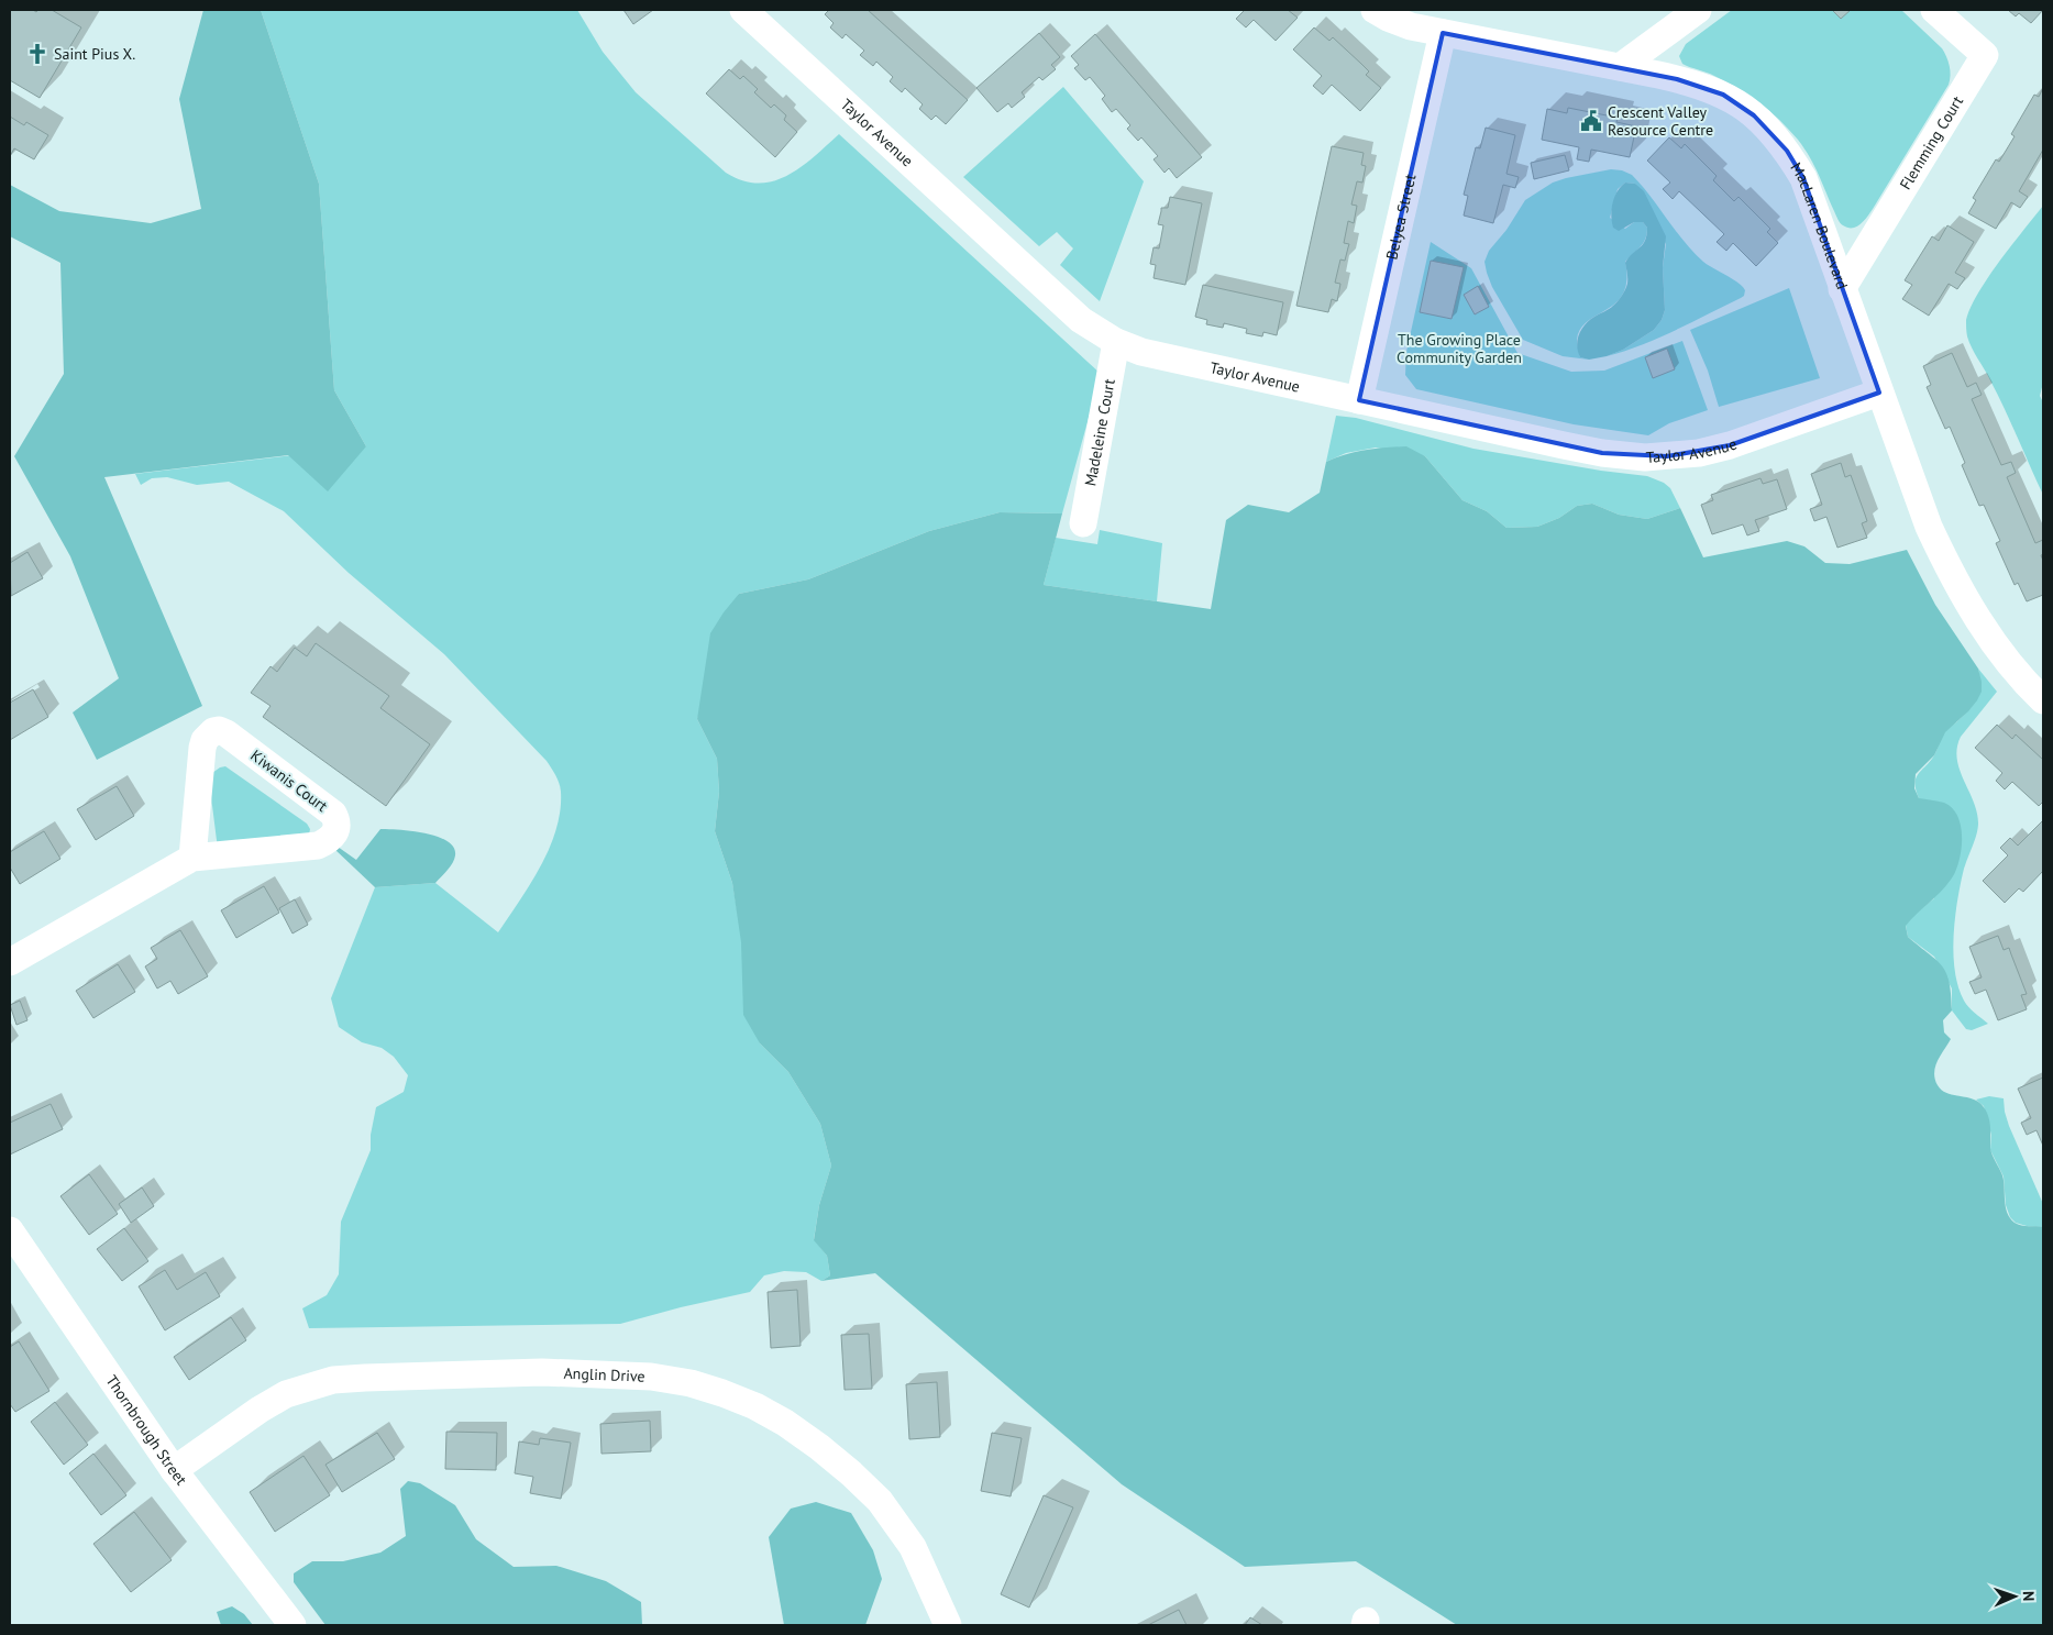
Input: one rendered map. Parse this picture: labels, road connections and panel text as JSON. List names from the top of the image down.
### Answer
{
  "streets": {
    "street": [
      "Taylor Avenue",
      "Flemming Court",
      "Belyea Street",
      "MacLaren Boulevard",
      "Madeleine Court",
      "Kiwanis Court",
      "Anglin Drive",
      "Thornbrough Street"
    ]
  },
  "crossings": [
    ["Taylor Avenue", "Belyea Street"],
    ["Taylor Avenue", "MacLaren Boulevard"],
    ["Taylor Avenue", "Madeleine Court"],
    ["Flemming Court", "MacLaren Boulevard"],
    ["Belyea Street", "MacLaren Boulevard"],
    ["Anglin Drive", "Thornbrough Street"]
  ],
  "parks": ["The Growing Place Community Garden"],
  "places": {
    "church": ["Saint Pius X."],
    "public building": ["Crescent Valley Resource Centre"]
  },
  "north": "right"
}
